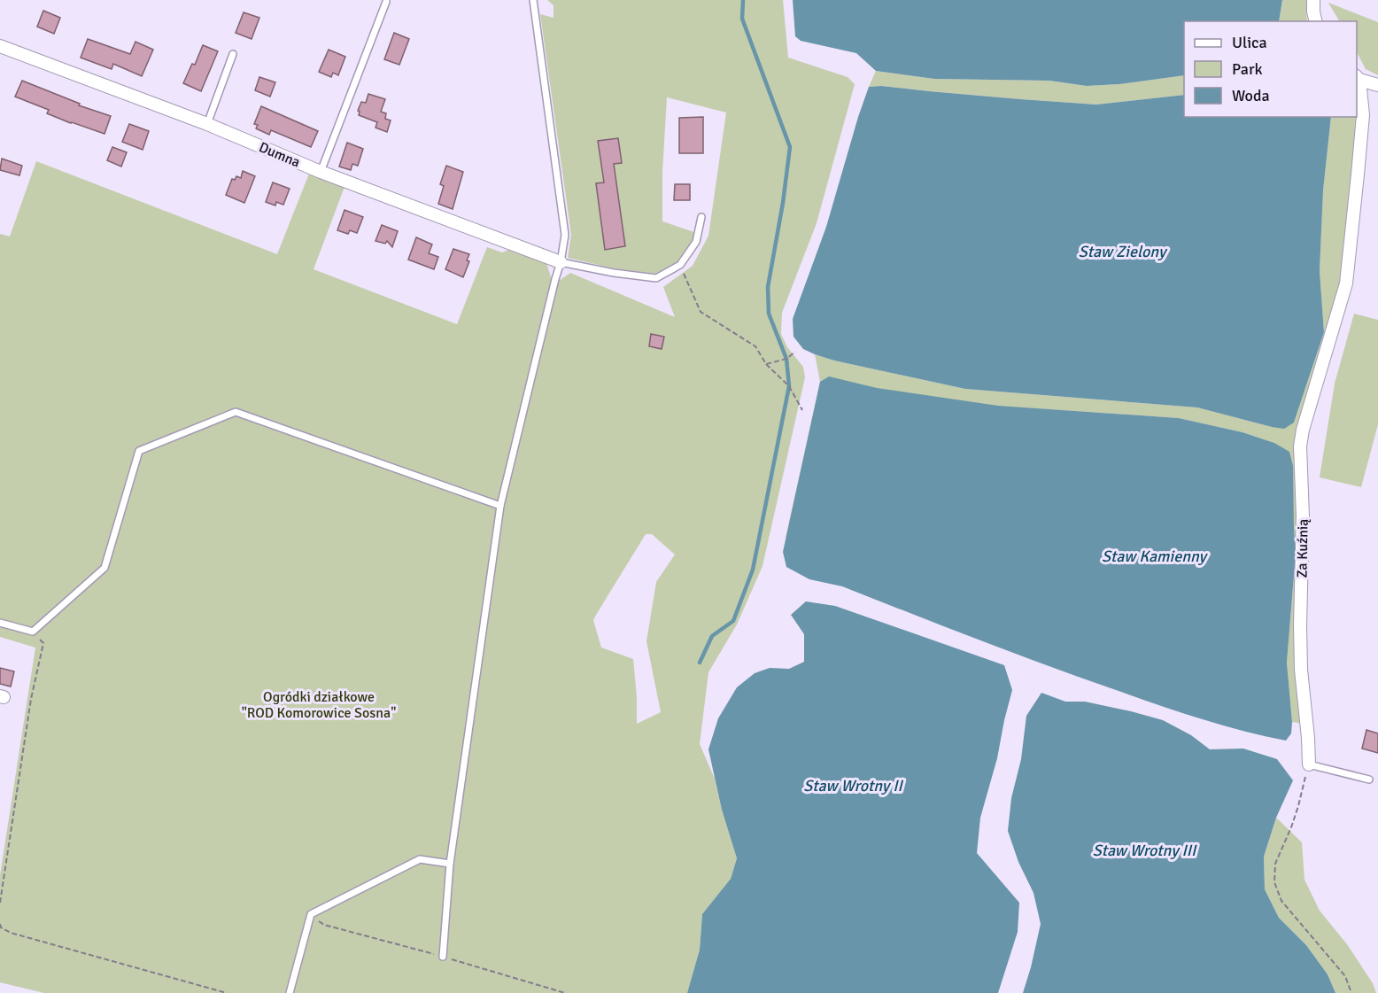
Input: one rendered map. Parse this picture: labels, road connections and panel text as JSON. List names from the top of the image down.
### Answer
{
  "streets": {
    "street": ["Dumna", "Za Kuźnią"]
  },
  "water": [
    "Staw Zielony",
    "Staw Kamienny",
    "Staw Wrotny II",
    "Staw Wrotny III"
  ],
  "parks": ["Ogródki działkowe \"ROD Komorowice Sosna\""],
  "legend": ["Ulica", "Park", "Woda"]
}
